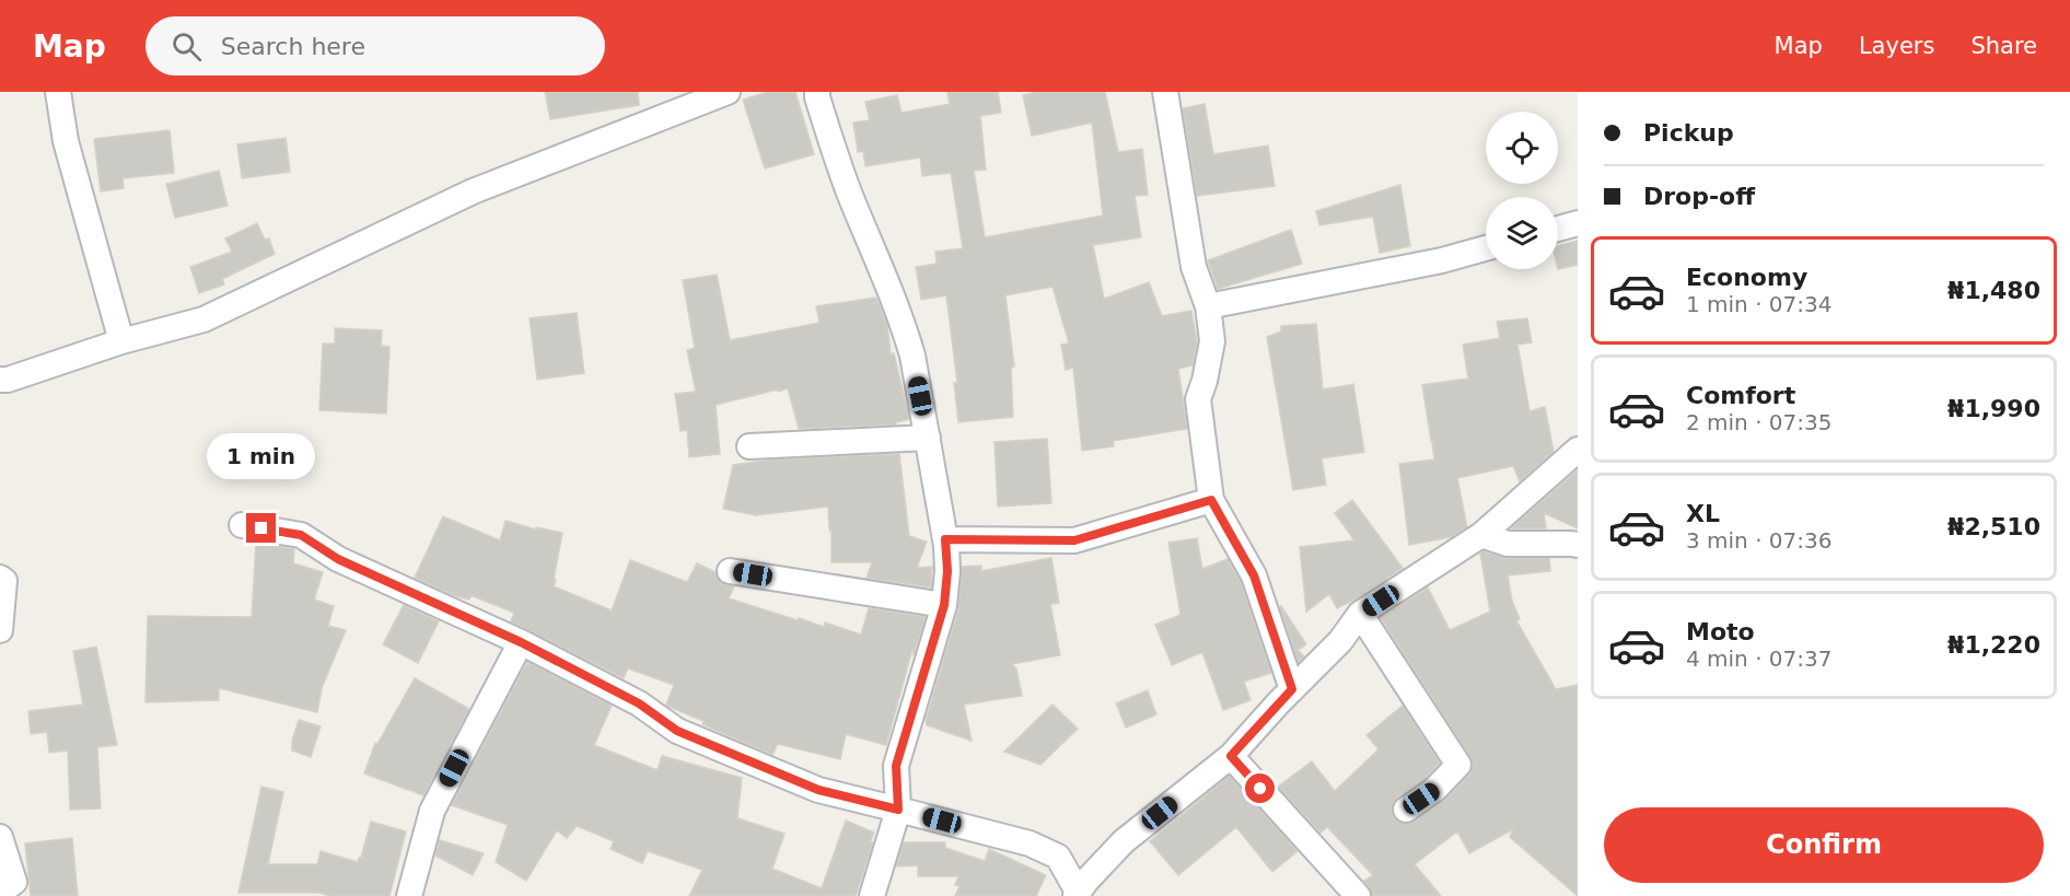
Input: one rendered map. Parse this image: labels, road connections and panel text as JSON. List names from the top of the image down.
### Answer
{
  "page": {
    "header": "Map",
    "search": "Search here",
    "nav": ["Map", "Layers", "Share"],
    "banner": ["Pickup", "Drop-off"],
    "list": [
      {
        "name": "Economy",
        "note": "1 min · 07:34",
        "value": "₦1,480"
      },
      {
        "name": "Comfort",
        "note": "2 min · 07:35",
        "value": "₦1,990"
      },
      {
        "name": "XL",
        "note": "3 min · 07:36",
        "value": "₦2,510"
      },
      {
        "name": "Moto",
        "note": "4 min · 07:37",
        "value": "₦1,220"
      }
    ],
    "bubble": "1 min",
    "buttons": "Confirm"
  }
}
